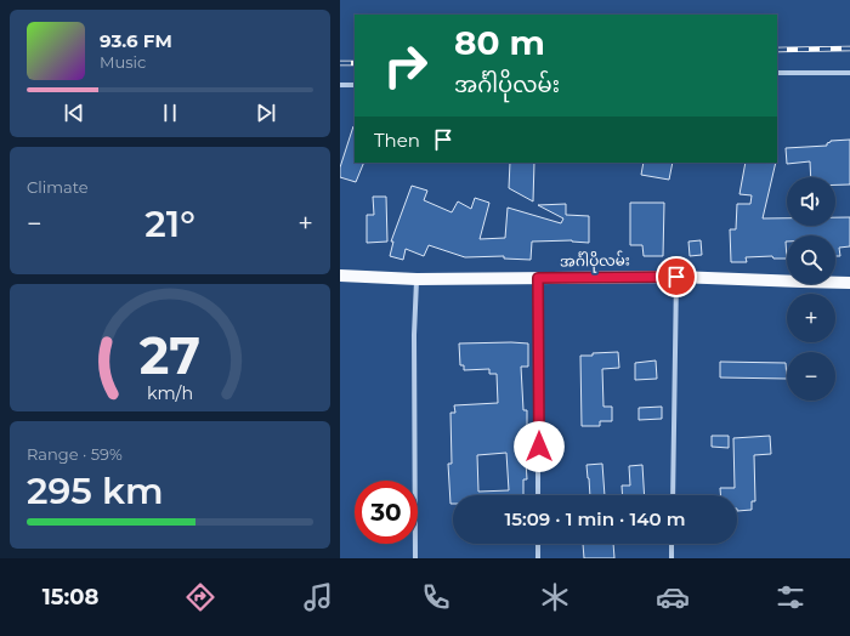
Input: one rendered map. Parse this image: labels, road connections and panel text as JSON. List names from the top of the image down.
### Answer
{
  "streets": {
    "main road": ["အင်္ဂါပိုလမ်း"]
  },
  "page": {
    "turn": ["80 m", "အင်္ဂါပိုလမ်း"],
    "song": ["93.6 FM", "Music"],
    "then": "Then",
    "tile": [
      "Climate",
      ["Range · 59%", "295 km"]
    ],
    "map_buttons": ["+", "−"],
    "heat": ["−", "21°", "+"],
    "limit": "30",
    "trip": "15:09 · 1 min · 140 m",
    "tabs": "15:08",
    "gauge": ["27", "km/h"]
  }
}
